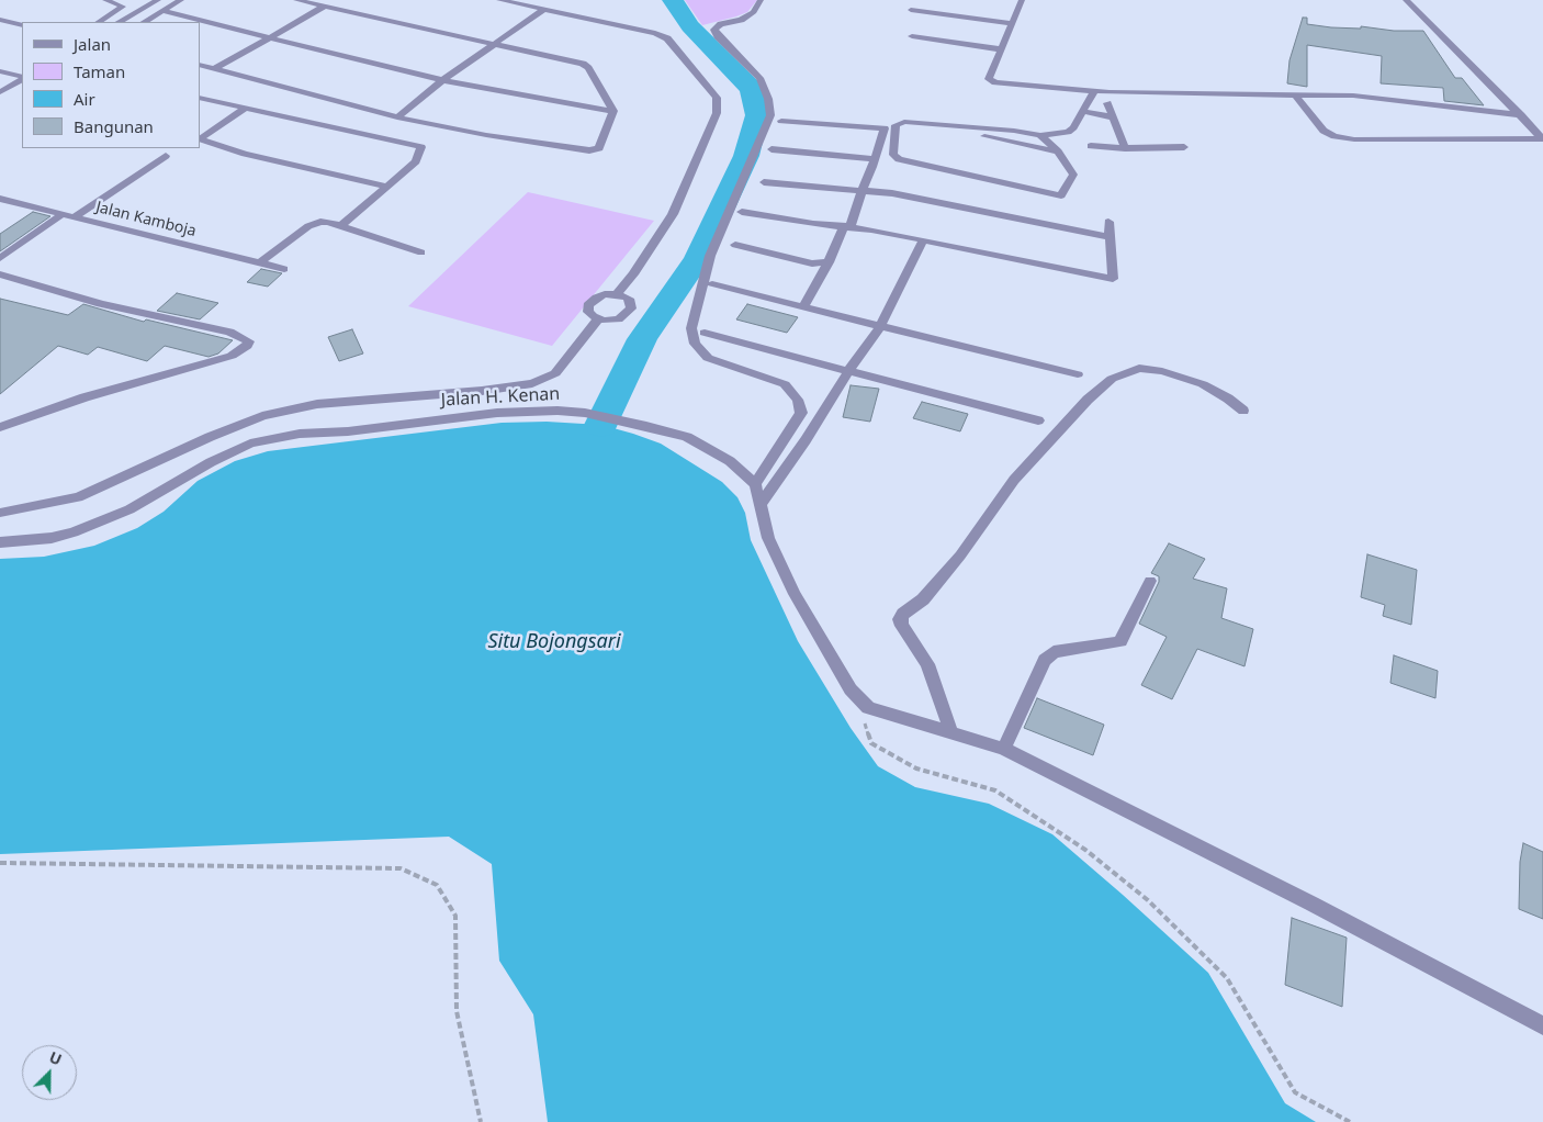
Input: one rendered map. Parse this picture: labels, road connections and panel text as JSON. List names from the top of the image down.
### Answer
{
  "streets": {
    "street": ["Jalan Kamboja", "Jalan H. Kenan"]
  },
  "water": ["Situ Bojongsari"],
  "legend": [
    "Jalan",
    "Taman",
    "Air",
    "Bangunan"
  ],
  "north": "top right"
}
